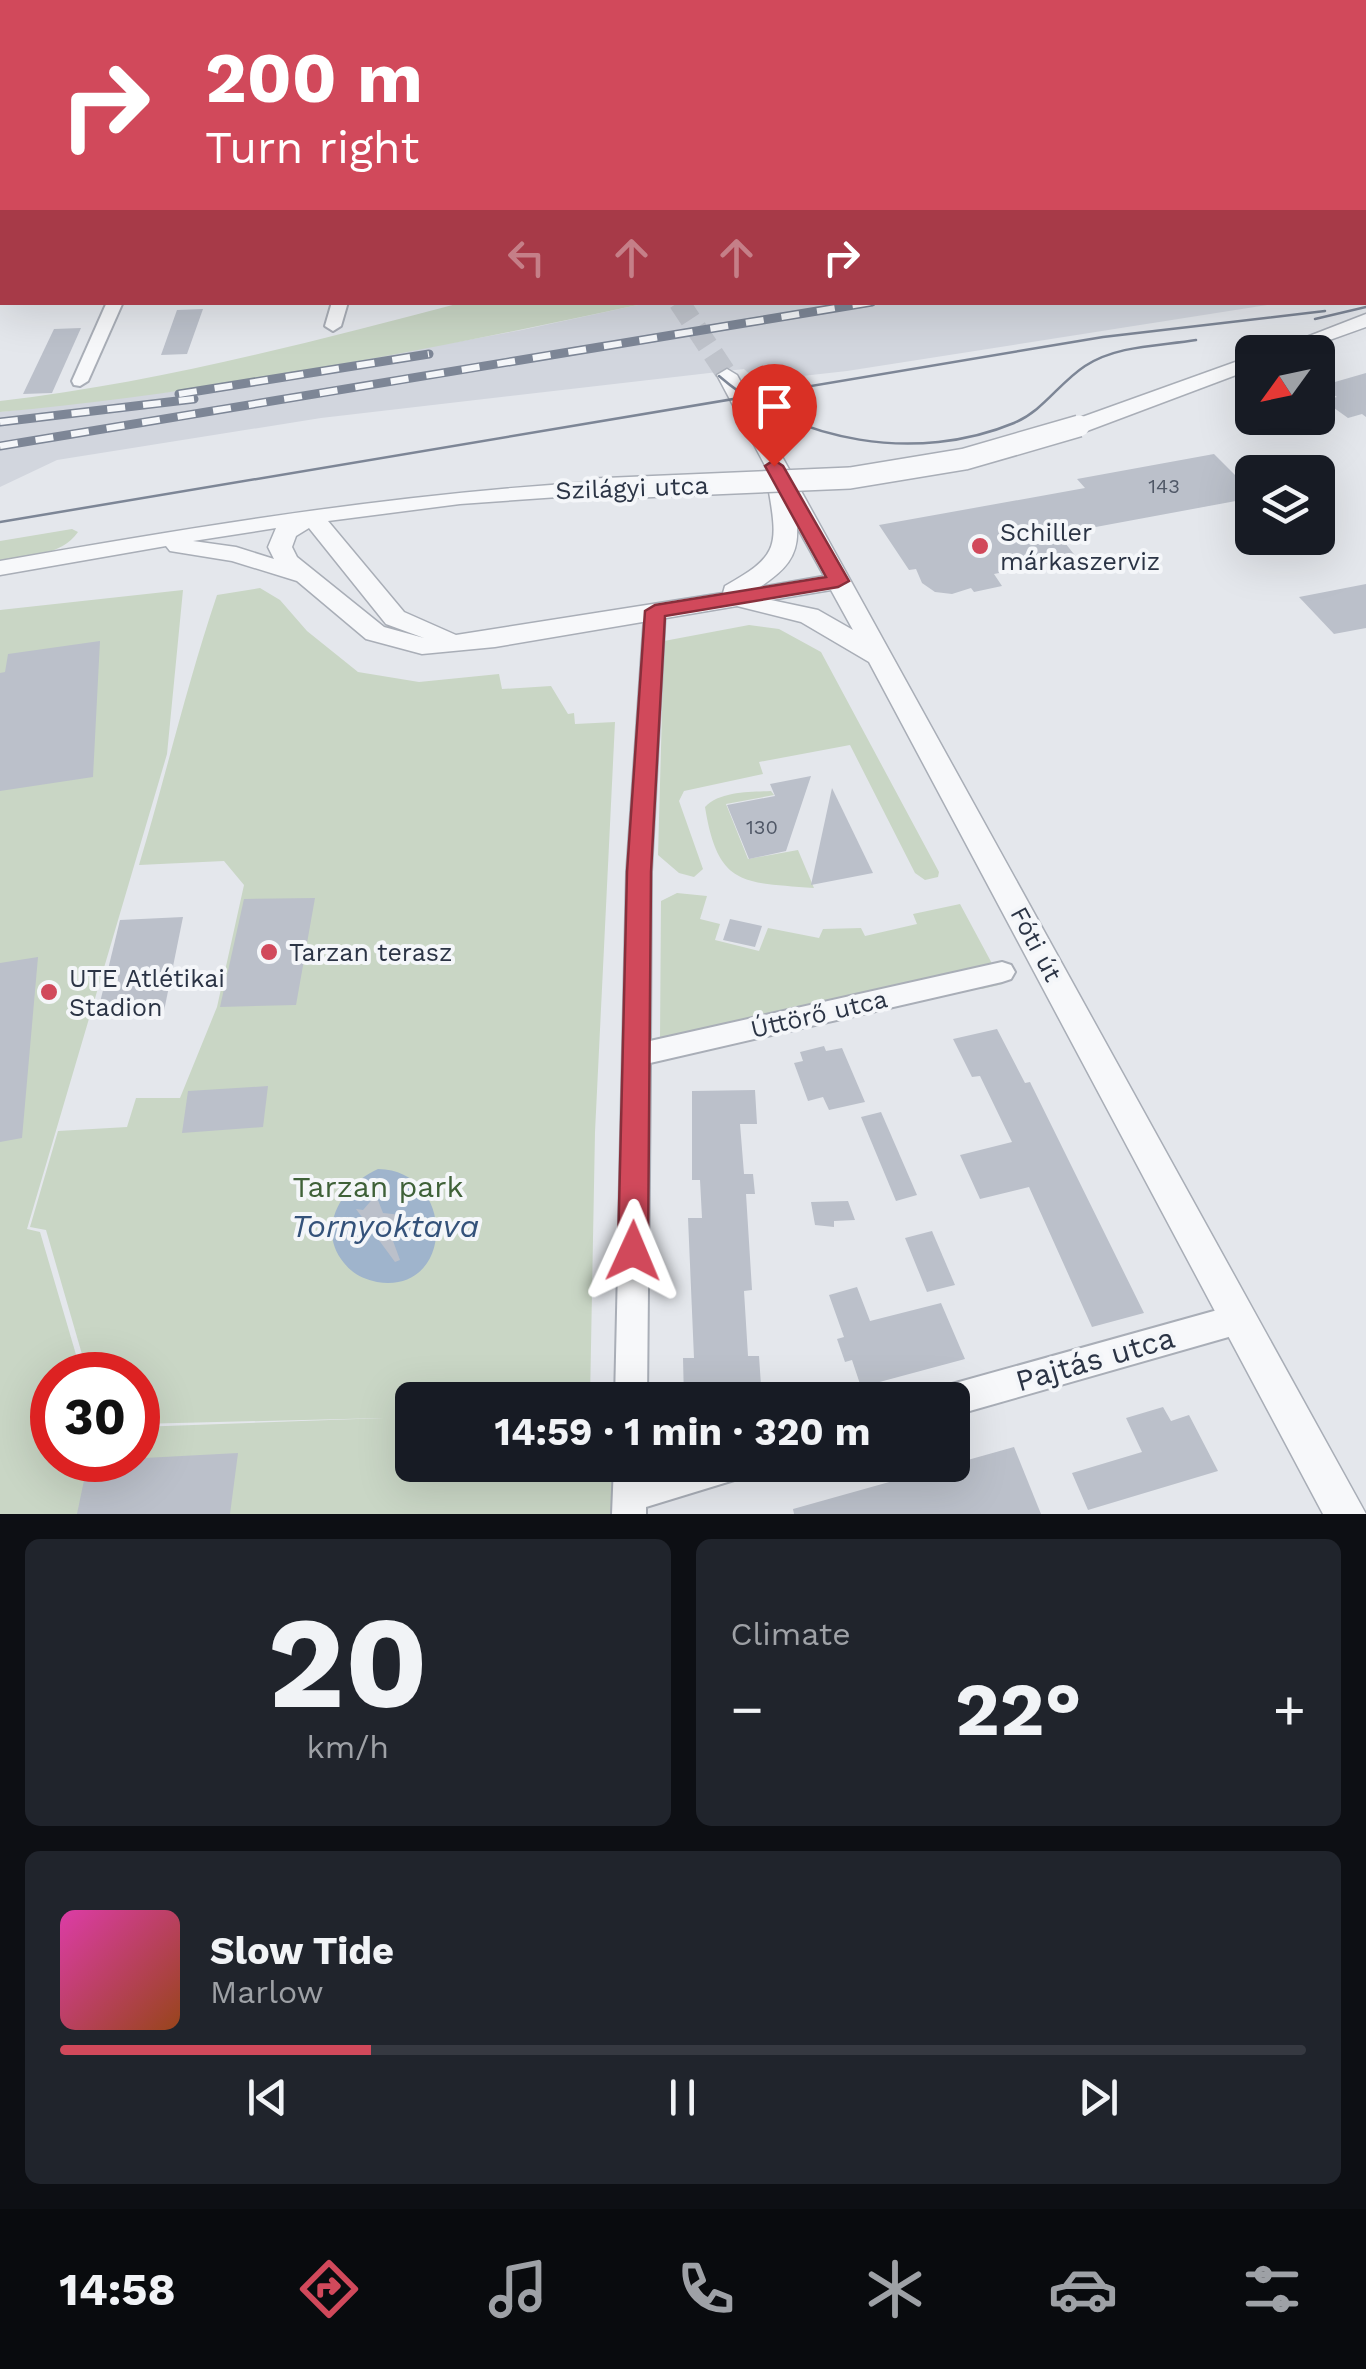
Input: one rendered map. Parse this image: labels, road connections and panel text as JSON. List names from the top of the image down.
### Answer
{
  "streets": {
    "street": [
      "Szilágyi utca",
      "Fóti út",
      "Úttörő utca",
      "Pajtás utca"
    ]
  },
  "crossings": [
    ["Fóti út", "Pajtás utca"]
  ],
  "water": ["Tornyoktava"],
  "parks": ["Tarzan park"],
  "places": ["Schiller márkaszerviz", "Tarzan terasz", "UTE Atlétikai Stadion"],
  "house_numbers": ["143", "130"],
  "north": "bottom left",
  "page": {
    "turn": ["200 m", "Turn right"],
    "limit": "30",
    "trip": "14:59 · 1 min · 320 m",
    "tile": [
      ["20", "km/h"],
      "Climate"
    ],
    "heat": ["−", "22°", "+"],
    "song": ["Slow Tide", "Marlow"],
    "tabs": "14:58"
  }
}
